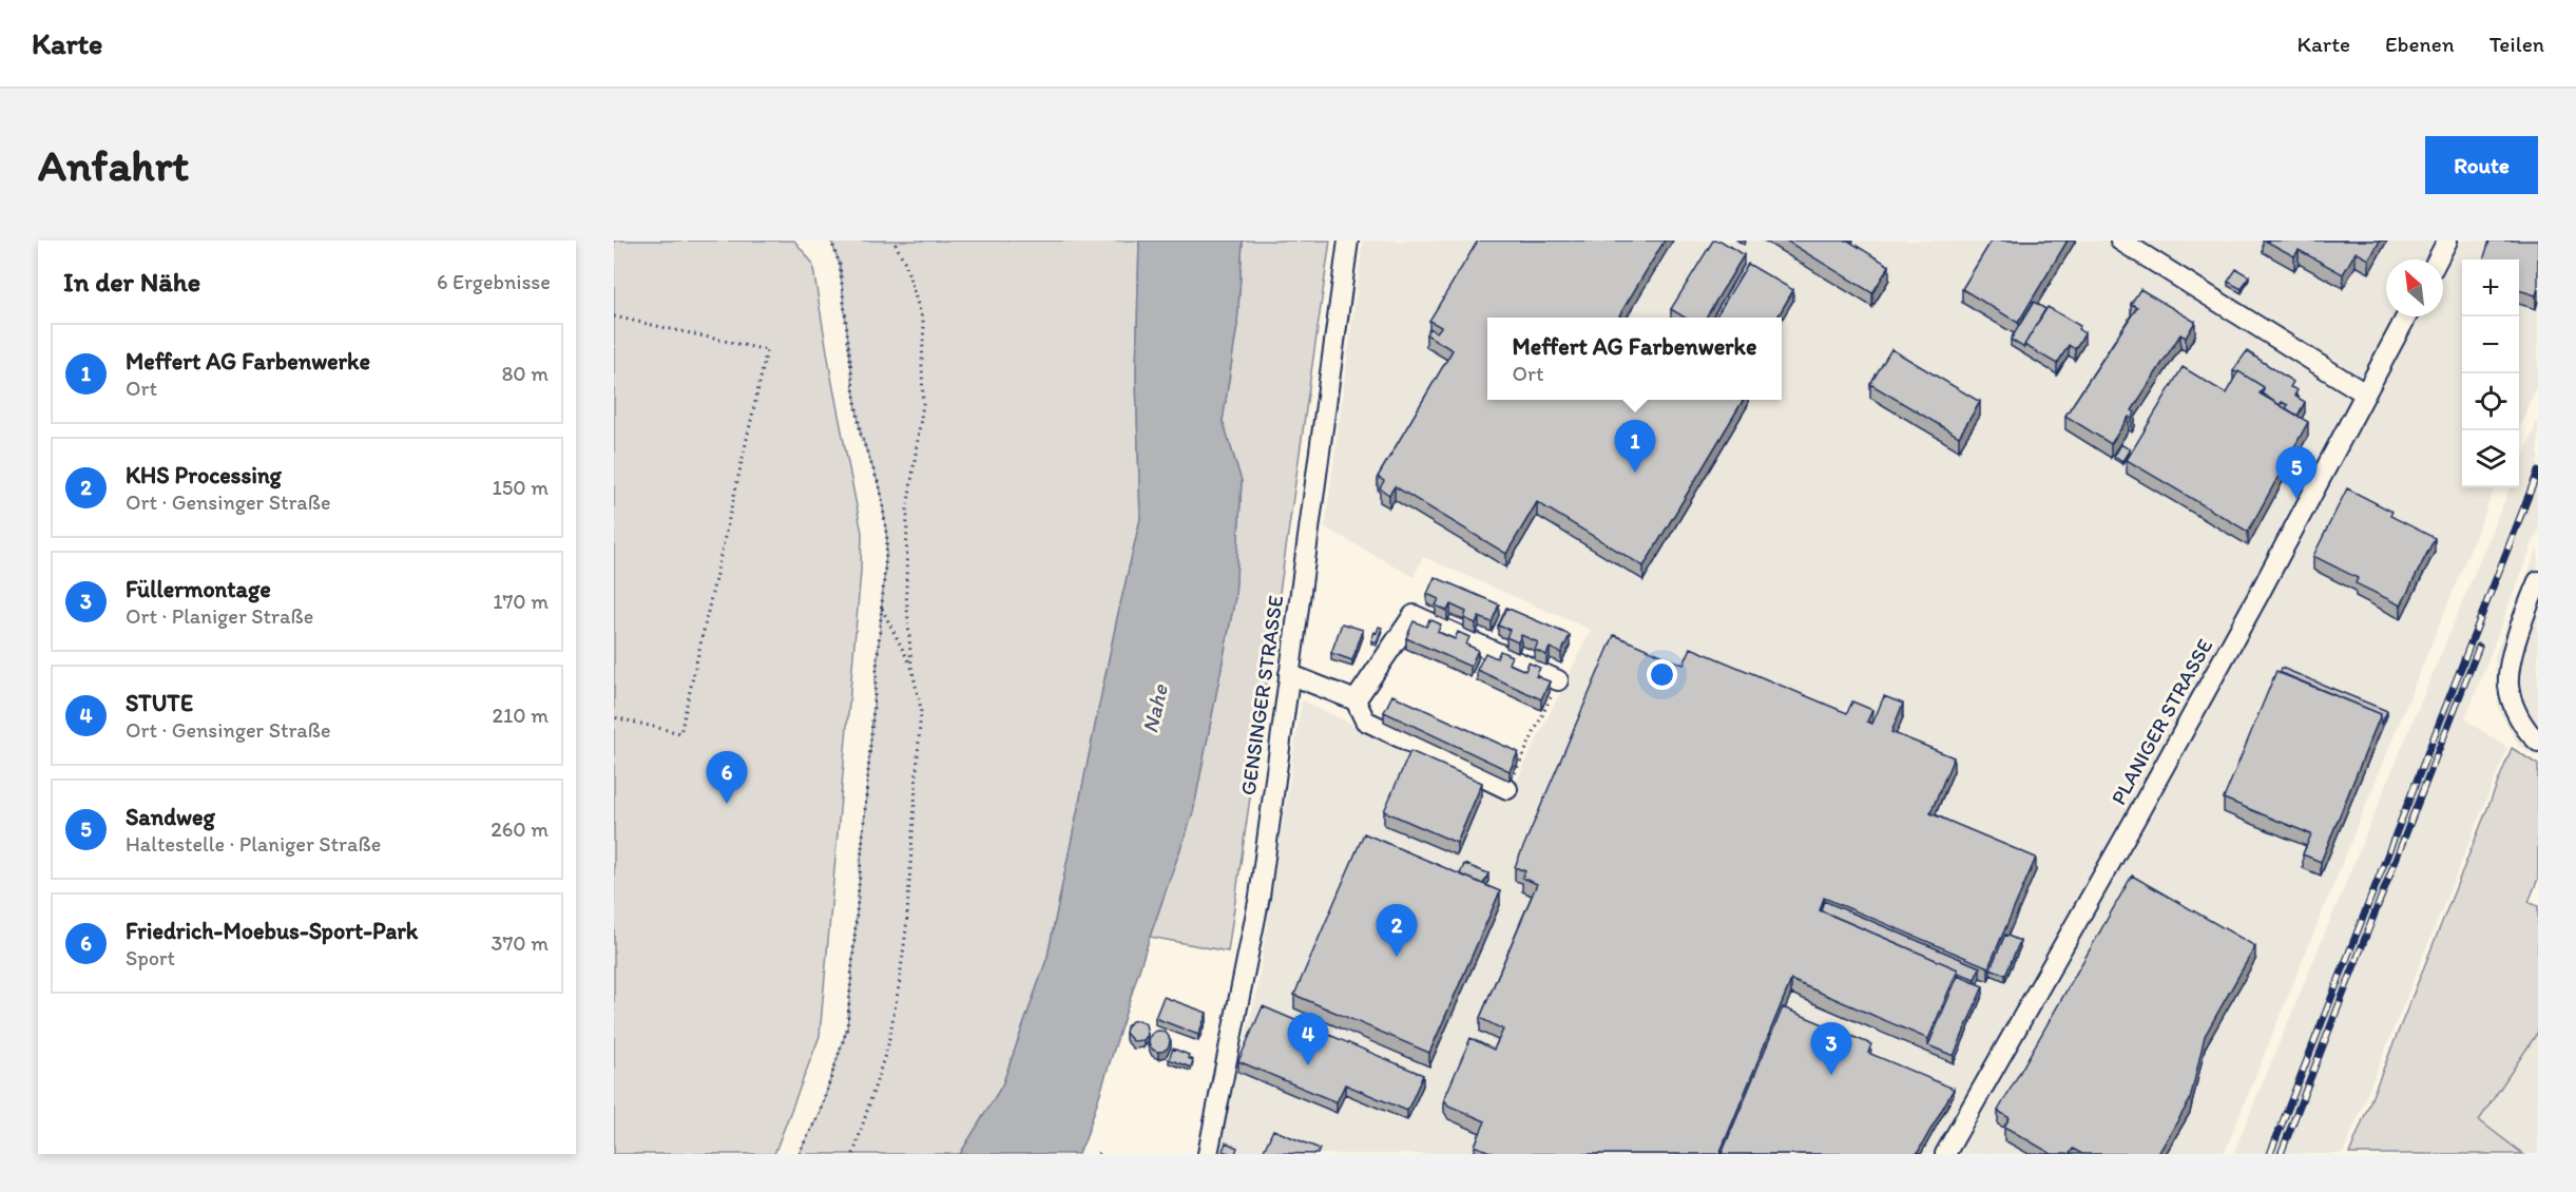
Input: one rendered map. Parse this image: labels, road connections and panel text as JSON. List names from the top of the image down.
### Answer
{
  "streets": {
    "street": ["GENSINGER STRASSE", "PLANIGER STRASSE"]
  },
  "water": ["Nahe"],
  "north": "top left",
  "page": {
    "header": "Karte",
    "nav": ["Karte", "Ebenen", "Teilen"],
    "buttons": "Route",
    "title": "Anfahrt",
    "heading": ["In der Nähe", "6 Ergebnisse"],
    "map_buttons": ["+", "−"],
    "popup": ["Meffert AG Farbenwerke", "Ort"],
    "list": [
      {
        "mark": "1",
        "name": "Meffert AG Farbenwerke",
        "note": "Ort",
        "value": "80 m"
      },
      {
        "mark": "2",
        "name": "KHS Processing",
        "note": "Ort · Gensinger Straße",
        "value": "150 m"
      },
      {
        "mark": "3",
        "name": "Füllermontage",
        "note": "Ort · Planiger Straße",
        "value": "170 m"
      },
      {
        "mark": "4",
        "name": "STUTE",
        "note": "Ort · Gensinger Straße",
        "value": "210 m"
      },
      {
        "mark": "5",
        "name": "Sandweg",
        "note": "Haltestelle · Planiger Straße",
        "value": "260 m"
      },
      {
        "mark": "6",
        "name": "Friedrich-Moebus-Sport-Park",
        "note": "Sport",
        "value": "370 m"
      }
    ],
    "pins": [
      "1",
      "5",
      "6",
      "2",
      "4",
      "3"
    ]
  }
}
